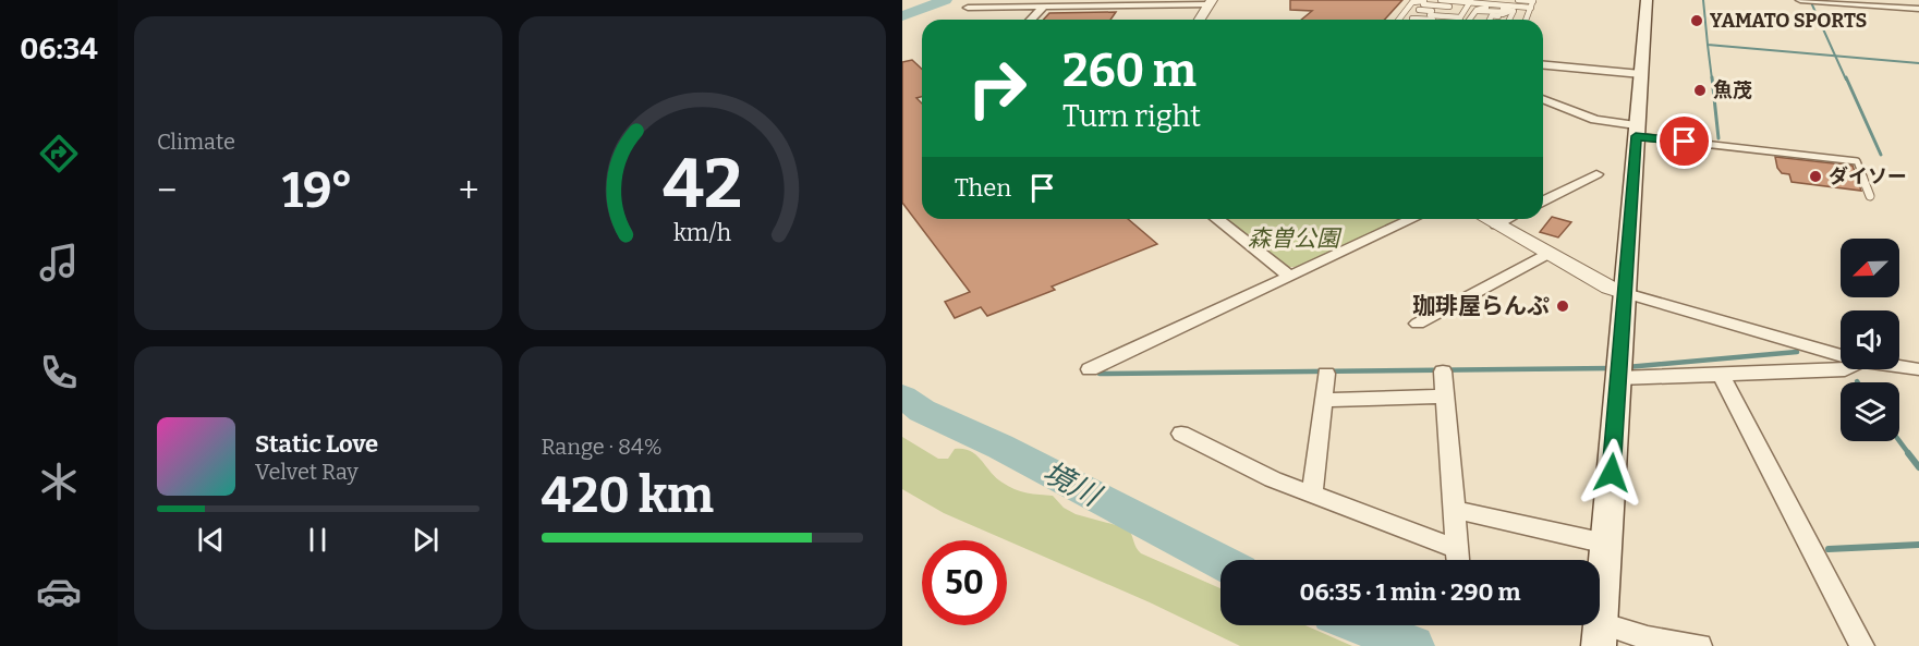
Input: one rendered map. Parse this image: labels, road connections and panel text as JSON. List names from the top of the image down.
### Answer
{
  "water": ["境川"],
  "parks": ["森曽公園"],
  "places": [
    "YAMATO SPORTS",
    "魚茂",
    "ダイソー",
    "珈琲屋らんぷ"
  ],
  "north": "bottom left",
  "page": {
    "tabs": "06:34",
    "tile": [
      "Climate",
      ["Range · 84%", "420 km"]
    ],
    "turn": ["260 m", "Turn right"],
    "then": "Then",
    "heat": ["−", "19°", "+"],
    "song": ["Static Love", "Velvet Ray"],
    "limit": "50",
    "trip": "06:35 · 1 min · 290 m",
    "gauge": ["42", "km/h"]
  }
}
